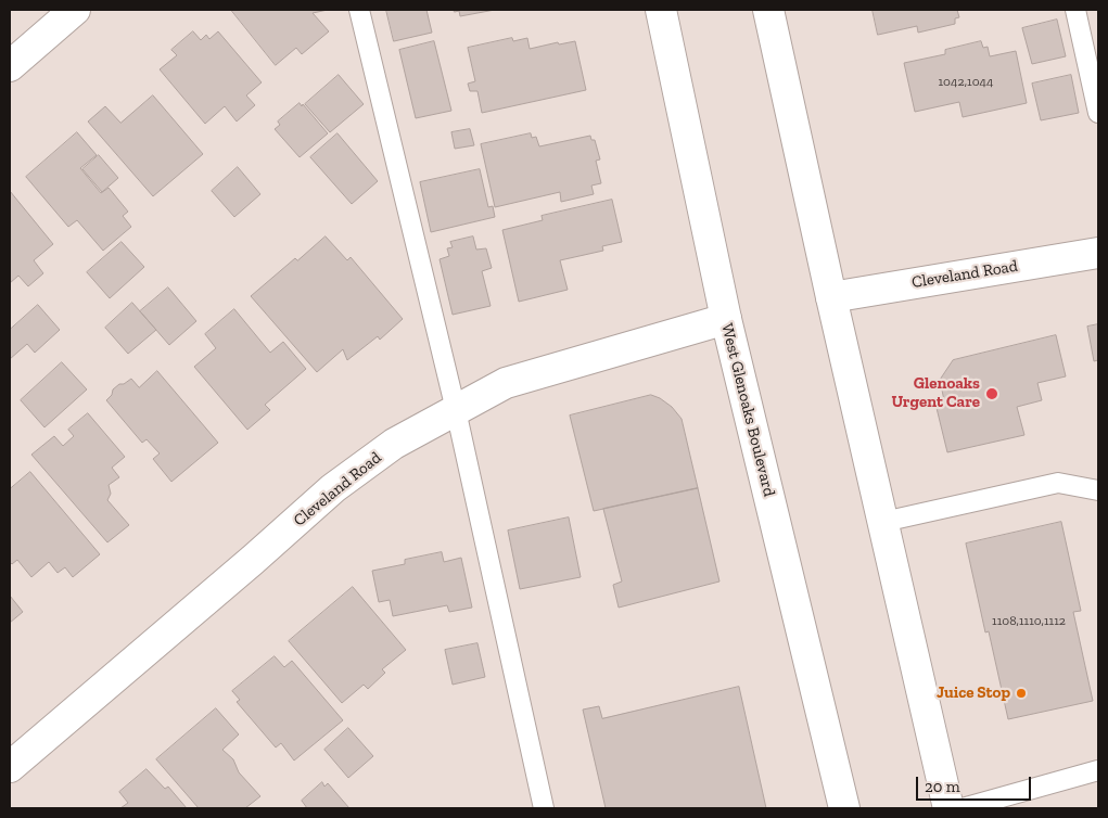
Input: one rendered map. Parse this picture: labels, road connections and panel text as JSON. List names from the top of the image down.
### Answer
{
  "streets": {
    "main road": ["Cleveland Road", "West Glenoaks Boulevard"]
  },
  "crossings": [
    ["Cleveland Road", "West Glenoaks Boulevard"]
  ],
  "places": ["Glenoaks Urgent Care", "Juice Stop"],
  "house_numbers": ["1042,1044", "1108,1110,1112"],
  "scale_bar": "20 m"
}
